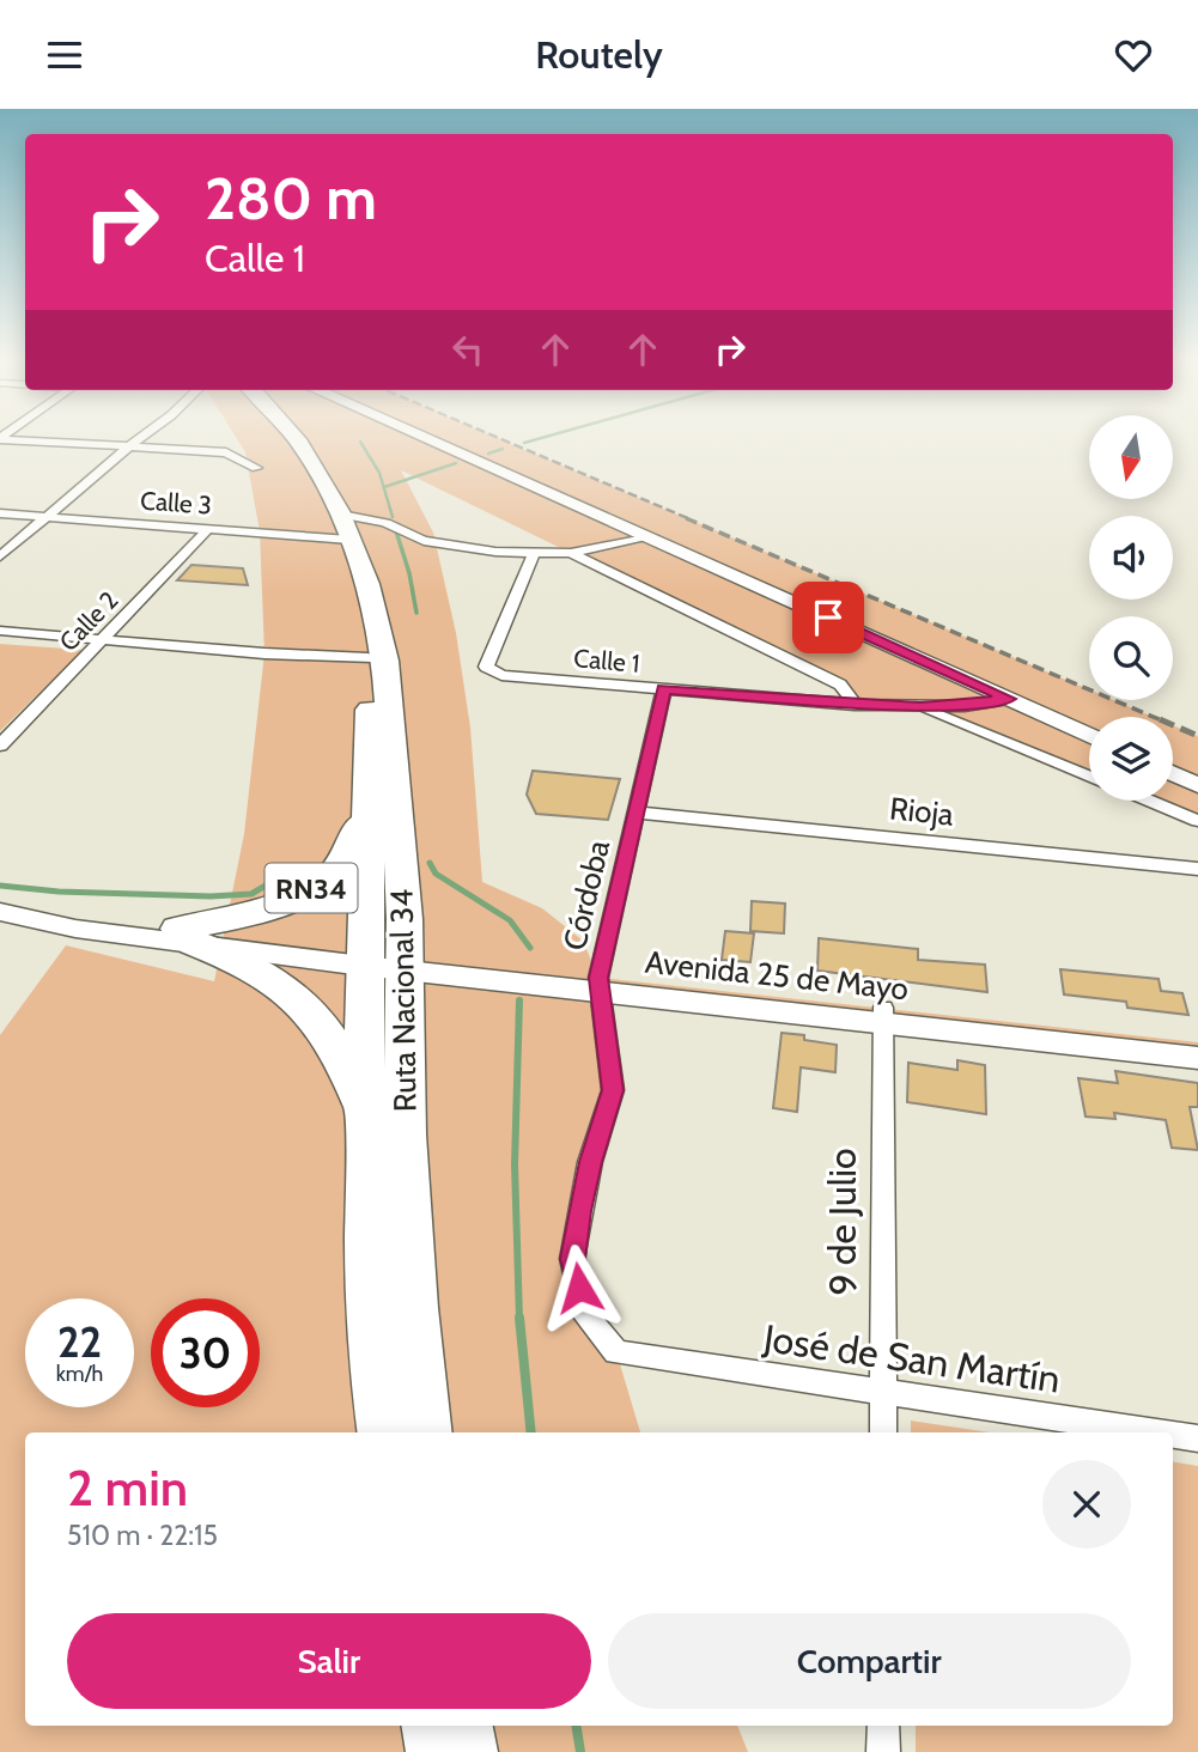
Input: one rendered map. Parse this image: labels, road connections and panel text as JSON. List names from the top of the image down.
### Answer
{
  "streets": {
    "highway": ["RN34", "Ruta Nacional 34"],
    "main road": ["Avenida 25 de Mayo"],
    "street": [
      "Calle 3",
      "Calle 2",
      "Calle 1",
      "Rioja",
      "Córdoba",
      "9 de Julio",
      "José de San Martín"
    ]
  },
  "crossings": [
    ["Calle 3", "Calle 2"],
    ["Calle 3", "Ruta Nacional 34"],
    ["Calle 1", "Córdoba"],
    ["Rioja", "Córdoba"],
    ["RN34", "Avenida 25 de Mayo"],
    ["RN34", "Ruta Nacional 34"],
    ["Córdoba", "Avenida 25 de Mayo"],
    ["Córdoba", "José de San Martín"],
    ["Avenida 25 de Mayo", "Ruta Nacional 34"],
    ["Avenida 25 de Mayo", "9 de Julio"],
    ["9 de Julio", "José de San Martín"]
  ],
  "north": "bottom",
  "page": {
    "header": "Routely",
    "turn": ["280 m", "Calle 1"],
    "speed": "22 km/h",
    "limit": "30",
    "heading": ["2 min", "510 m · 22:15"],
    "buttons": ["Salir", "Compartir"]
  }
}
